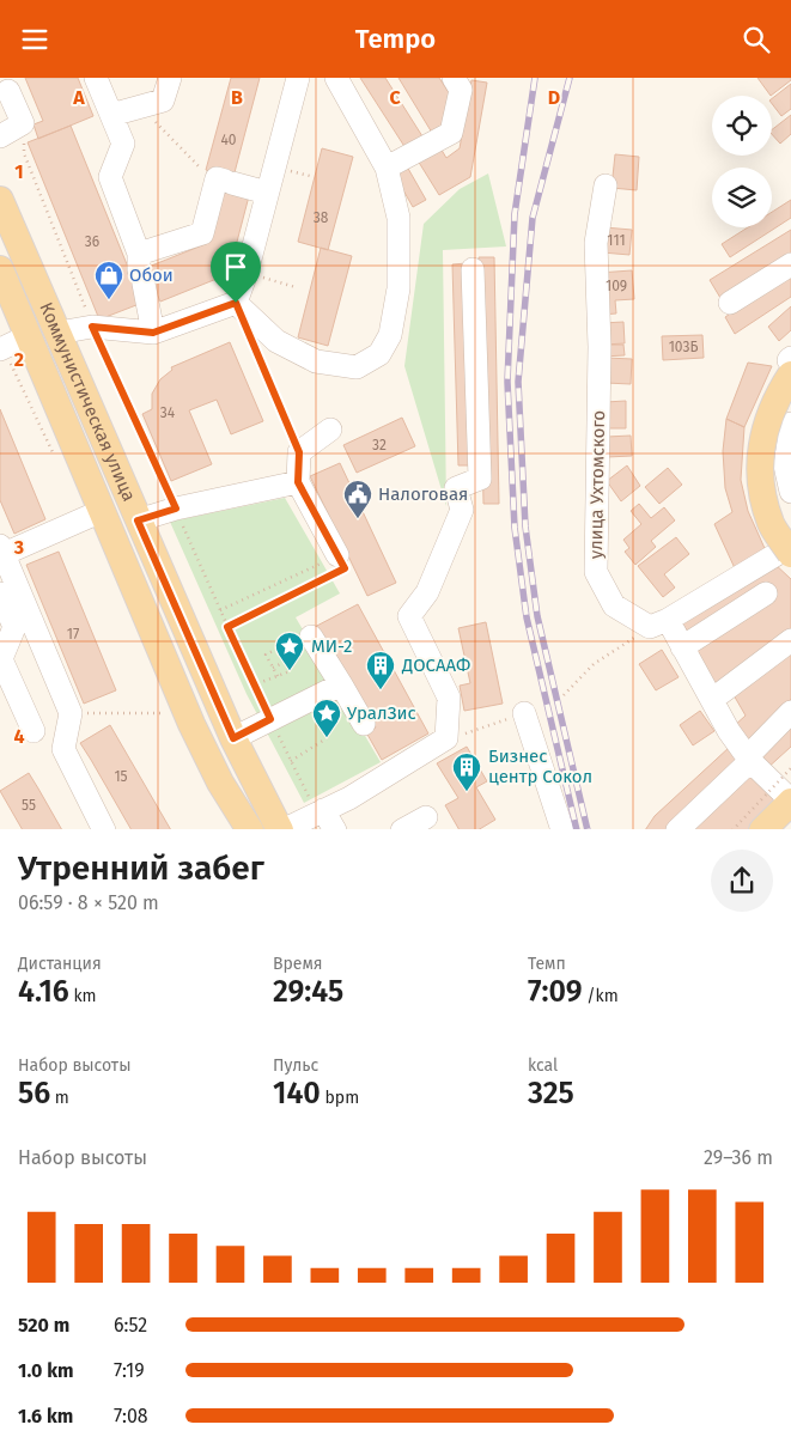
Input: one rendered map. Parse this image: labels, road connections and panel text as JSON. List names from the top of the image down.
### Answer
{
  "streets": {
    "main road": ["Коммунистическая улица"],
    "street": ["улица Ухтомского"]
  },
  "places": {
    "shop": ["Обои"],
    "public building": ["Налоговая"],
    "place": ["МИ-2", "УралЗис"],
    "building": ["ДОСААФ", "Бизнес центр Сокол"]
  },
  "house_numbers": [
    "40",
    "38",
    "111",
    "36",
    "109",
    "103Б",
    "34",
    "32",
    "17",
    "15",
    "55"
  ],
  "page": {
    "header": "Tempo",
    "heading": ["Утренний забег", "06:59 · 8 × 520 m"],
    "stats": [
      ["Дистанция", "4.16 km"],
      ["Время", "29:45"],
      ["Темп", "7:09 /km"],
      ["Набор высоты", "56 m"],
      ["Пульс", "140 bpm"],
      ["kcal", "325"]
    ],
    "chart": ["Набор высоты", "29–36 m"],
    "list": [
      {
        "name": "520 m",
        "note": "6:52"
      },
      {
        "name": "1.0 km",
        "note": "7:19"
      },
      {
        "name": "1.6 km",
        "note": "7:08"
      }
    ]
  },
  "grid": {
    "columns": [
      "A",
      "B",
      "C",
      "D"
    ],
    "rows": [
      "1",
      "2",
      "3",
      "4"
    ]
  }
}
